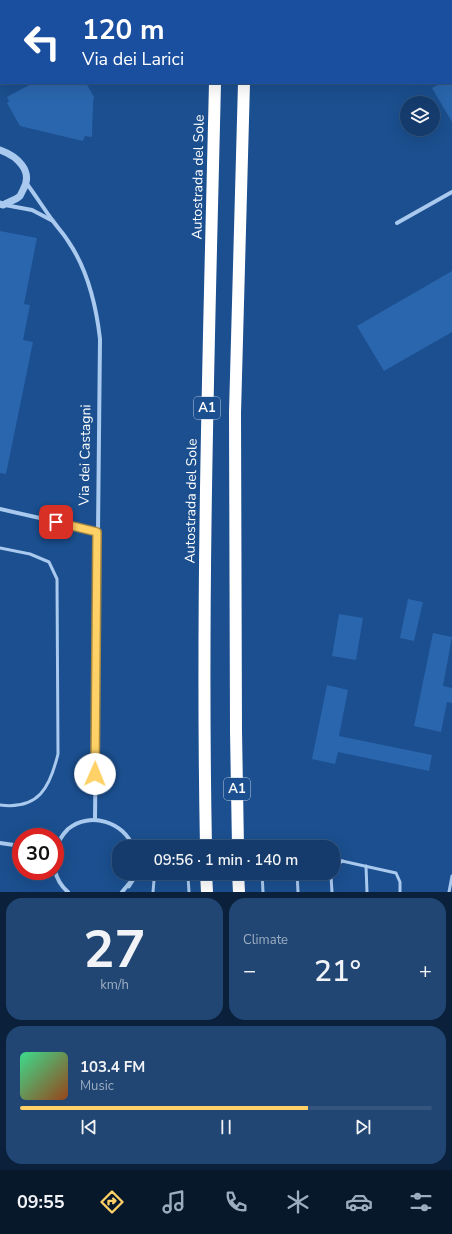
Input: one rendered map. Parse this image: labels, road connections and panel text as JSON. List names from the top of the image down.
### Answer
{
  "streets": {
    "highway": ["Autostrada del Sole", "A1"],
    "street": ["Via dei Castagni"]
  },
  "page": {
    "turn": ["120 m", "Via dei Larici"],
    "limit": "30",
    "trip": "09:56 · 1 min · 140 m",
    "tile": [
      ["27", "km/h"],
      "Climate"
    ],
    "heat": ["−", "21°", "+"],
    "song": ["103.4 FM", "Music"],
    "tabs": "09:55"
  }
}
